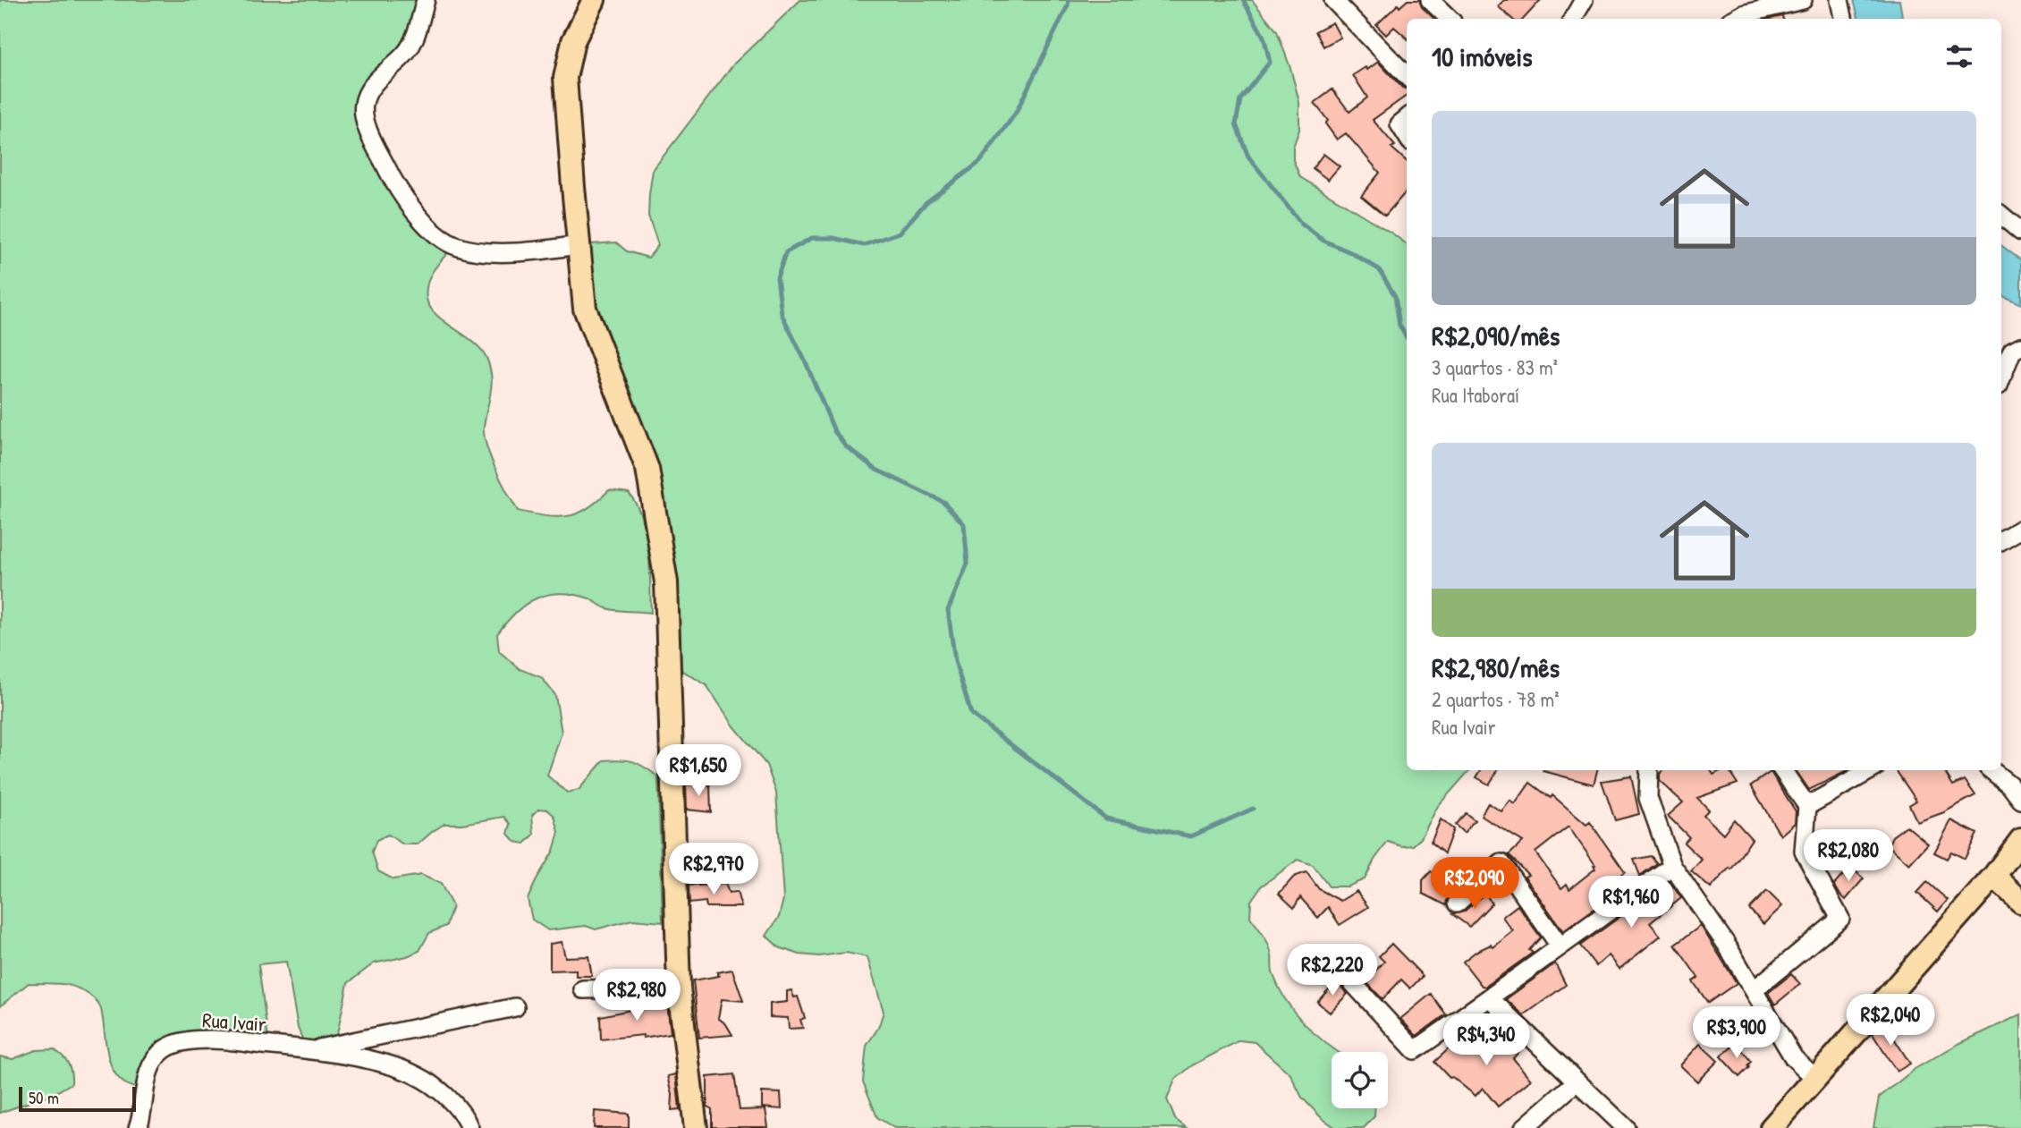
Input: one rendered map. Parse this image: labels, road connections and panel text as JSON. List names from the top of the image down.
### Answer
{
  "streets": {
    "street": ["Rua Ivair"]
  },
  "scale_bar": "50 m",
  "page": {
    "heading": "10 imóveis",
    "list": [
      {
        "name": "R$2,090/mês",
        "note": "3 quartos · 83 m² · Rua Itaboraí"
      },
      {
        "name": "R$2,980/mês",
        "note": "2 quartos · 78 m² · Rua Ivair"
      }
    ],
    "price": [
      "R$1,650",
      "R$2,080",
      "R$2,970",
      "R$2,090",
      "R$1,960",
      "R$2,220",
      "R$2,980",
      "R$2,040",
      "R$3,900",
      "R$4,340"
    ],
    "scale": "50 m"
  }
}
